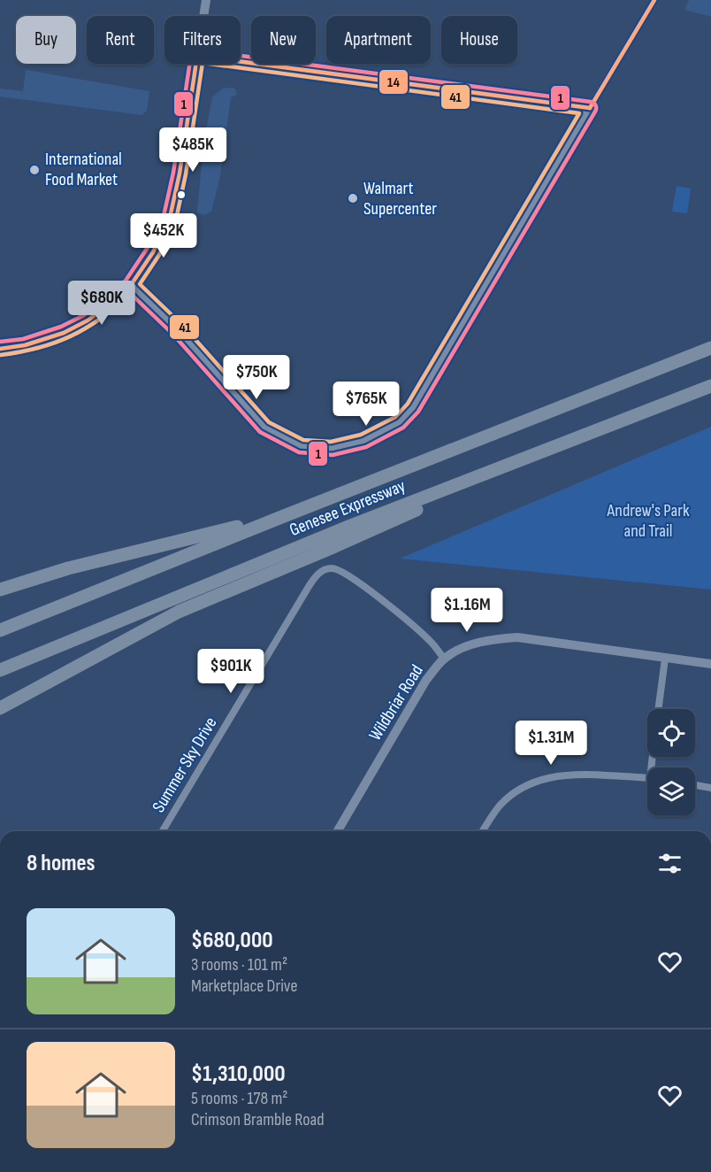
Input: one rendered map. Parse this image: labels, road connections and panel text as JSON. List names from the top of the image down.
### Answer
{
  "streets": {
    "highway": ["Genesee Expressway"],
    "street": ["Wildbriar Road", "Summer Sky Drive"]
  },
  "crossings": [
    ["Wildbriar Road", "Summer Sky Drive"]
  ],
  "parks": ["Andrew's Park and Trail"],
  "places": ["International Food Market", "Walmart Supercenter"],
  "lines": ["transit line 14", "transit line 1", "transit line 41"],
  "page": {
    "chip": [
      "Buy",
      "Rent",
      "Filters",
      "New",
      "Apartment",
      "House"
    ],
    "price": [
      "$485K",
      "$452K",
      "$680K",
      "$750K",
      "$765K",
      "$1.16M",
      "$901K",
      "$1.31M"
    ],
    "heading": "8 homes",
    "list": [
      {
        "name": "$680,000",
        "note": "3 rooms · 101 m² · Marketplace Drive"
      },
      {
        "name": "$1,310,000",
        "note": "5 rooms · 178 m² · Crimson Bramble Road"
      }
    ]
  }
}
